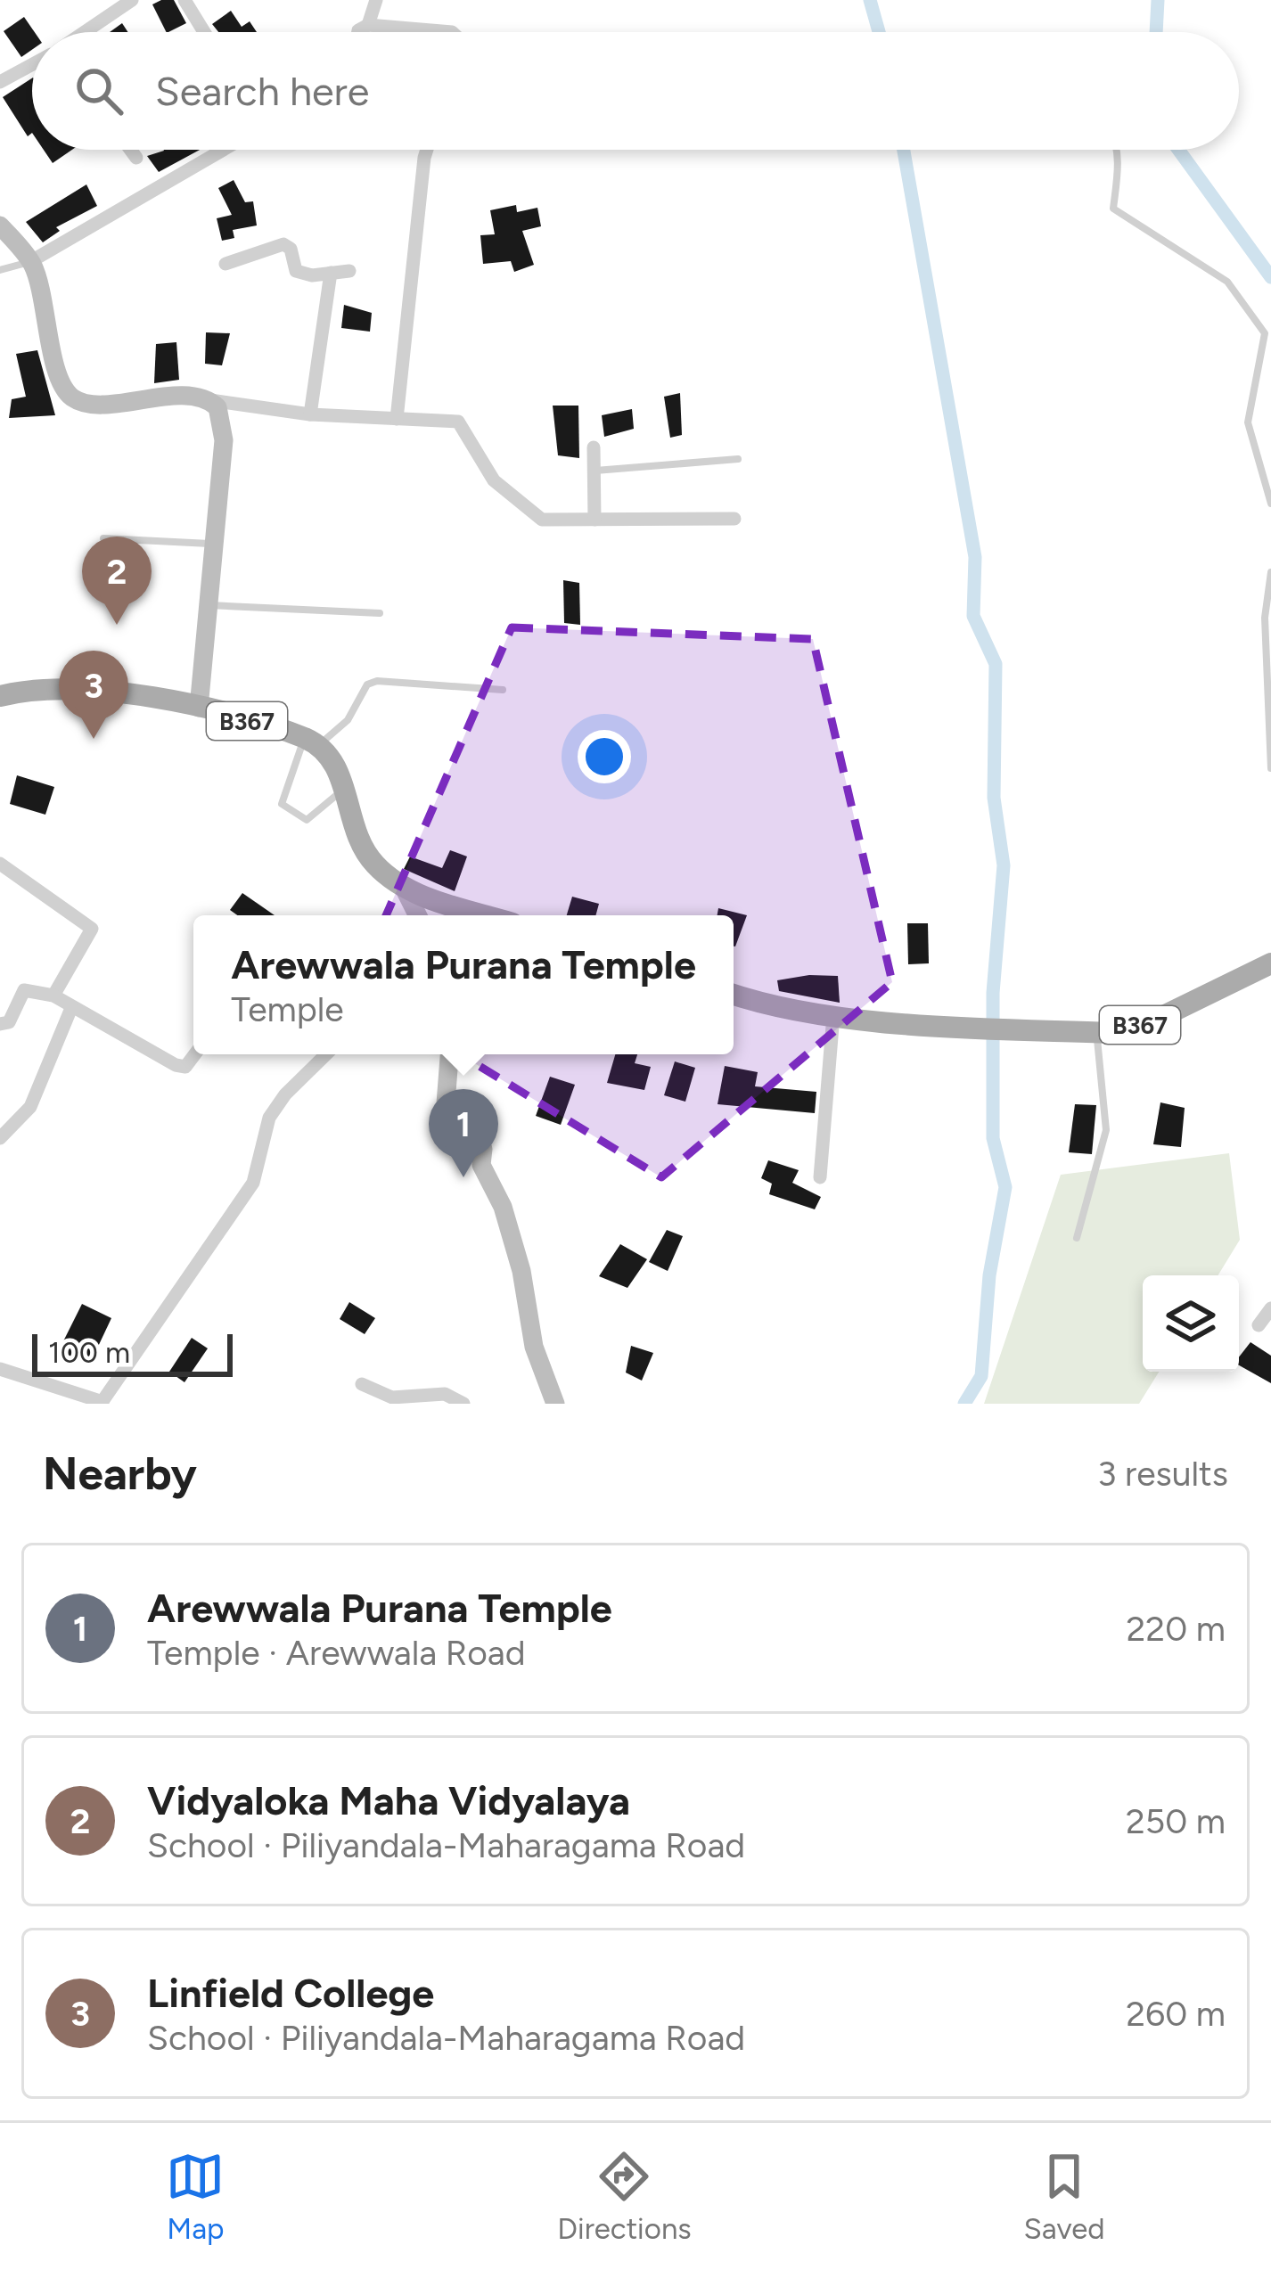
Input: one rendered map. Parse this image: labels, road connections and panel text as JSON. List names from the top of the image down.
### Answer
{
  "streets": {
    "main road": ["B367"]
  },
  "scale_bar": "100 m",
  "page": {
    "search": "Search here",
    "pins": ["2", "3", "1"],
    "popup": ["Arewwala Purana Temple", "Temple"],
    "scale": "100 m",
    "heading": ["Nearby", "3 results"],
    "list": [
      {
        "mark": "1",
        "name": "Arewwala Purana Temple",
        "note": "Temple · Arewwala Road",
        "value": "220 m"
      },
      {
        "mark": "2",
        "name": "Vidyaloka Maha Vidyalaya",
        "note": "School · Piliyandala-Maharagama Road",
        "value": "250 m"
      },
      {
        "mark": "3",
        "name": "Linfield College",
        "note": "School · Piliyandala-Maharagama Road",
        "value": "260 m"
      }
    ],
    "nav": ["Map", "Directions", "Saved"]
  }
}
